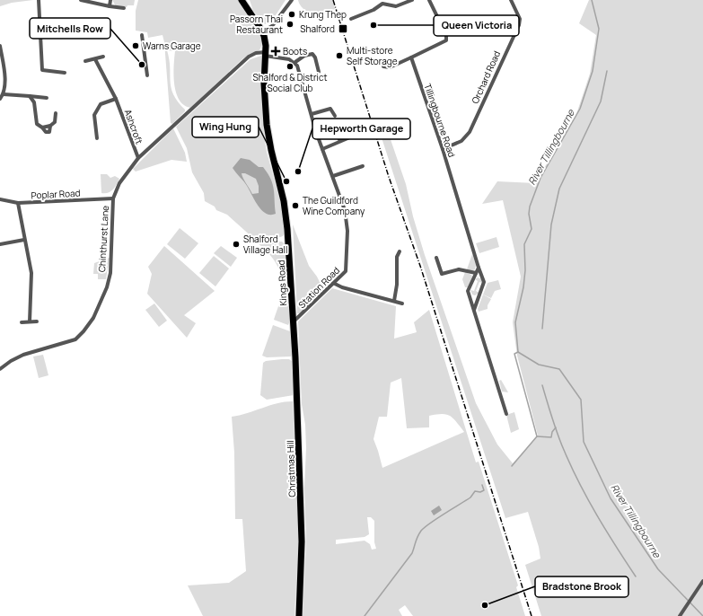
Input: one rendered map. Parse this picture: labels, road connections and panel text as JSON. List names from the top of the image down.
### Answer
{
  "streets": {
    "main road": ["Kings Road", "Christmas Hill"],
    "street": [
      "Orchard Road",
      "Tillingbourne Road",
      "Ashcroft",
      "Poplar Road",
      "Chinthurst Lane",
      "Station Road"
    ]
  },
  "crossings": [
    ["Orchard Road", "Tillingbourne Road"],
    ["Ashcroft", "Chinthurst Lane"],
    ["Poplar Road", "Chinthurst Lane"],
    ["Chinthurst Lane", "Kings Road"],
    ["Kings Road", "Station Road"],
    ["Kings Road", "Christmas Hill"],
    ["Station Road", "Christmas Hill"]
  ],
  "water": ["River Tillingbourne"],
  "places": {
    "other": [
      "Krung Thep",
      "Passorn Thai Restaurant",
      "Queen Victoria",
      "Warns Garage",
      "Multi-store Self Storage",
      "Mitchells Row",
      "Shalford & District Social Club",
      "Hepworth Garage",
      "Wing Hung",
      "The Guildford Wine Company",
      "Shalford Village Hall",
      "Bradstone Brook"
    ],
    "transit": ["Shalford"],
    "health": ["Boots"]
  }
}
